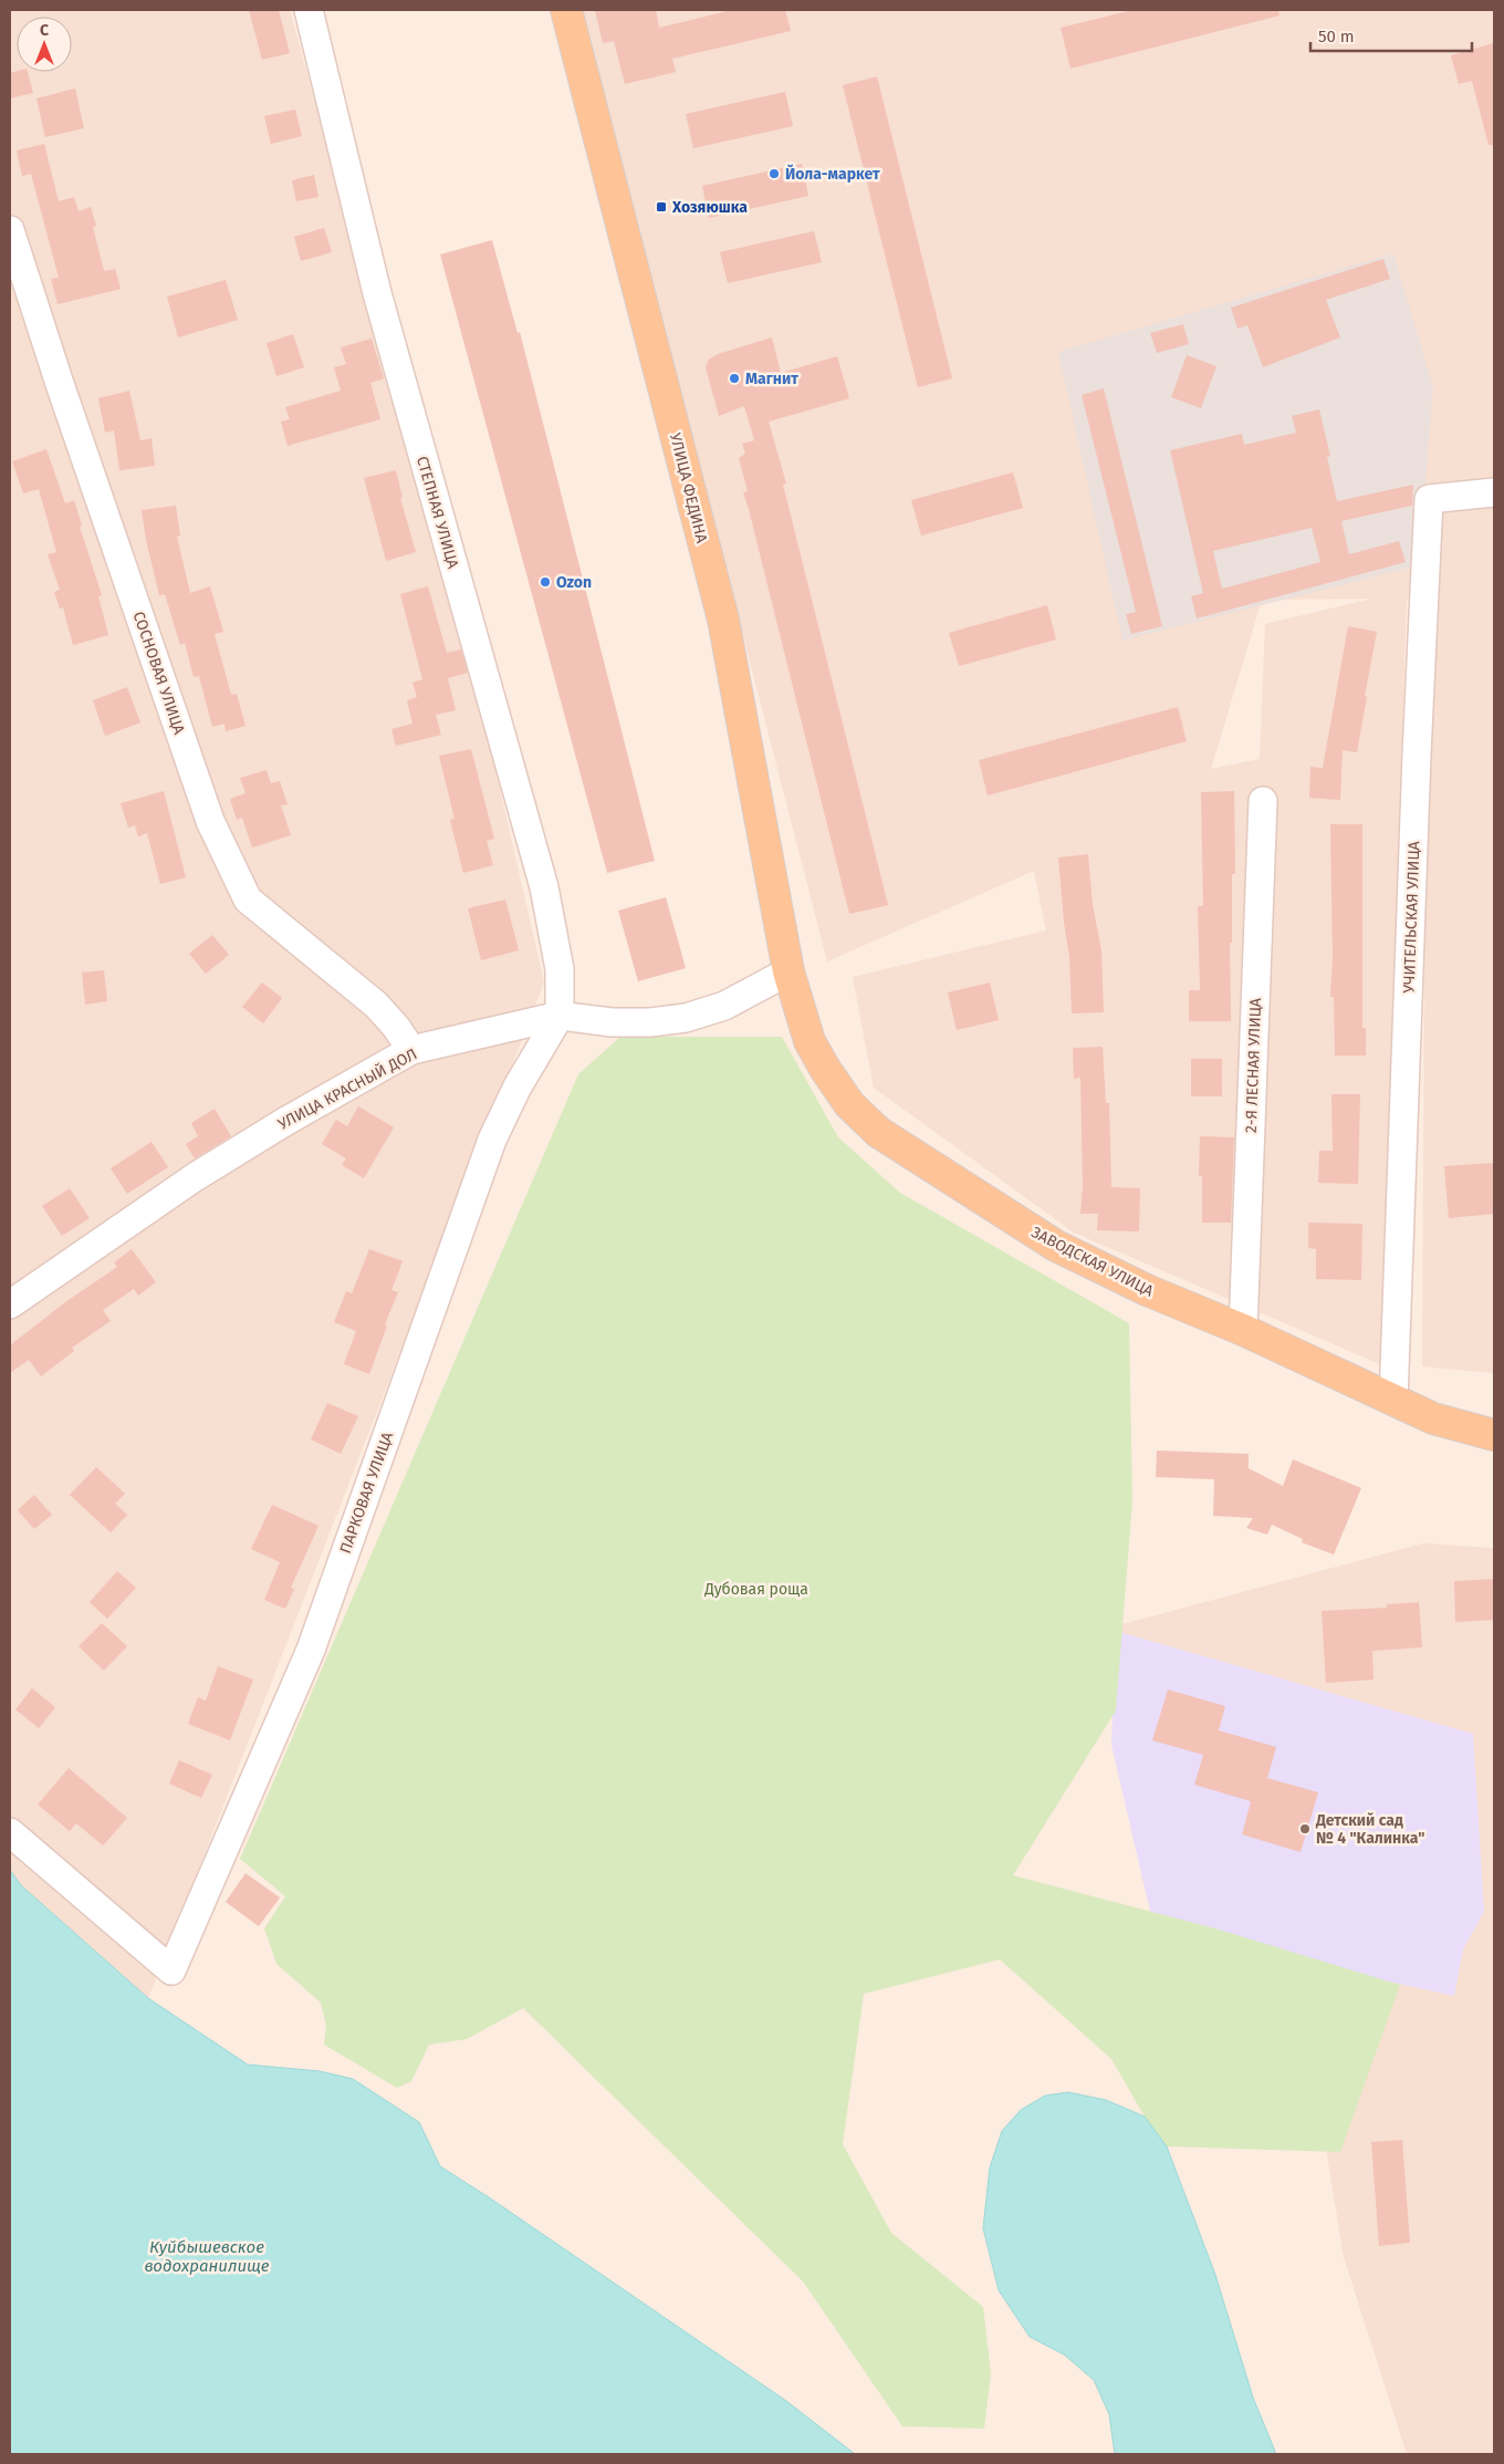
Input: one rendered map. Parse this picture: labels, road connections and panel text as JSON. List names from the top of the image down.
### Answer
{
  "streets": {
    "main road": ["УЛИЦА ФЕДИНА", "ЗАВОДСКАЯ УЛИЦА"],
    "street": [
      "СТЕПНАЯ УЛИЦА",
      "СОСНОВАЯ УЛИЦА",
      "УЧИТЕЛЬСКАЯ УЛИЦА",
      "2-Я ЛЕСНАЯ УЛИЦА",
      "УЛИЦА КРАСНЫЙ ДОЛ",
      "ПАРКОВАЯ УЛИЦА"
    ]
  },
  "crossings": [
    ["УЛИЦА ФЕДИНА", "УЛИЦА КРАСНЫЙ ДОЛ"],
    ["УЛИЦА ФЕДИНА", "ЗАВОДСКАЯ УЛИЦА"],
    ["СТЕПНАЯ УЛИЦА", "УЛИЦА КРАСНЫЙ ДОЛ"],
    ["СТЕПНАЯ УЛИЦА", "ПАРКОВАЯ УЛИЦА"],
    ["СОСНОВАЯ УЛИЦА", "УЛИЦА КРАСНЫЙ ДОЛ"],
    ["УЧИТЕЛЬСКАЯ УЛИЦА", "ЗАВОДСКАЯ УЛИЦА"],
    ["2-Я ЛЕСНАЯ УЛИЦА", "ЗАВОДСКАЯ УЛИЦА"],
    ["УЛИЦА КРАСНЫЙ ДОЛ", "ЗАВОДСКАЯ УЛИЦА"],
    ["УЛИЦА КРАСНЫЙ ДОЛ", "ПАРКОВАЯ УЛИЦА"]
  ],
  "water": ["Куйбышевское водохранилище"],
  "parks": ["Дубовая роща"],
  "places": {
    "other": [
      "Йола-маркет",
      "Магнит",
      "Ozon",
      "Детский сад № 4 \"Калинка\""
    ],
    "transit": ["Хозяюшка"]
  },
  "scale_bar": "50 m",
  "north": "top"
}
